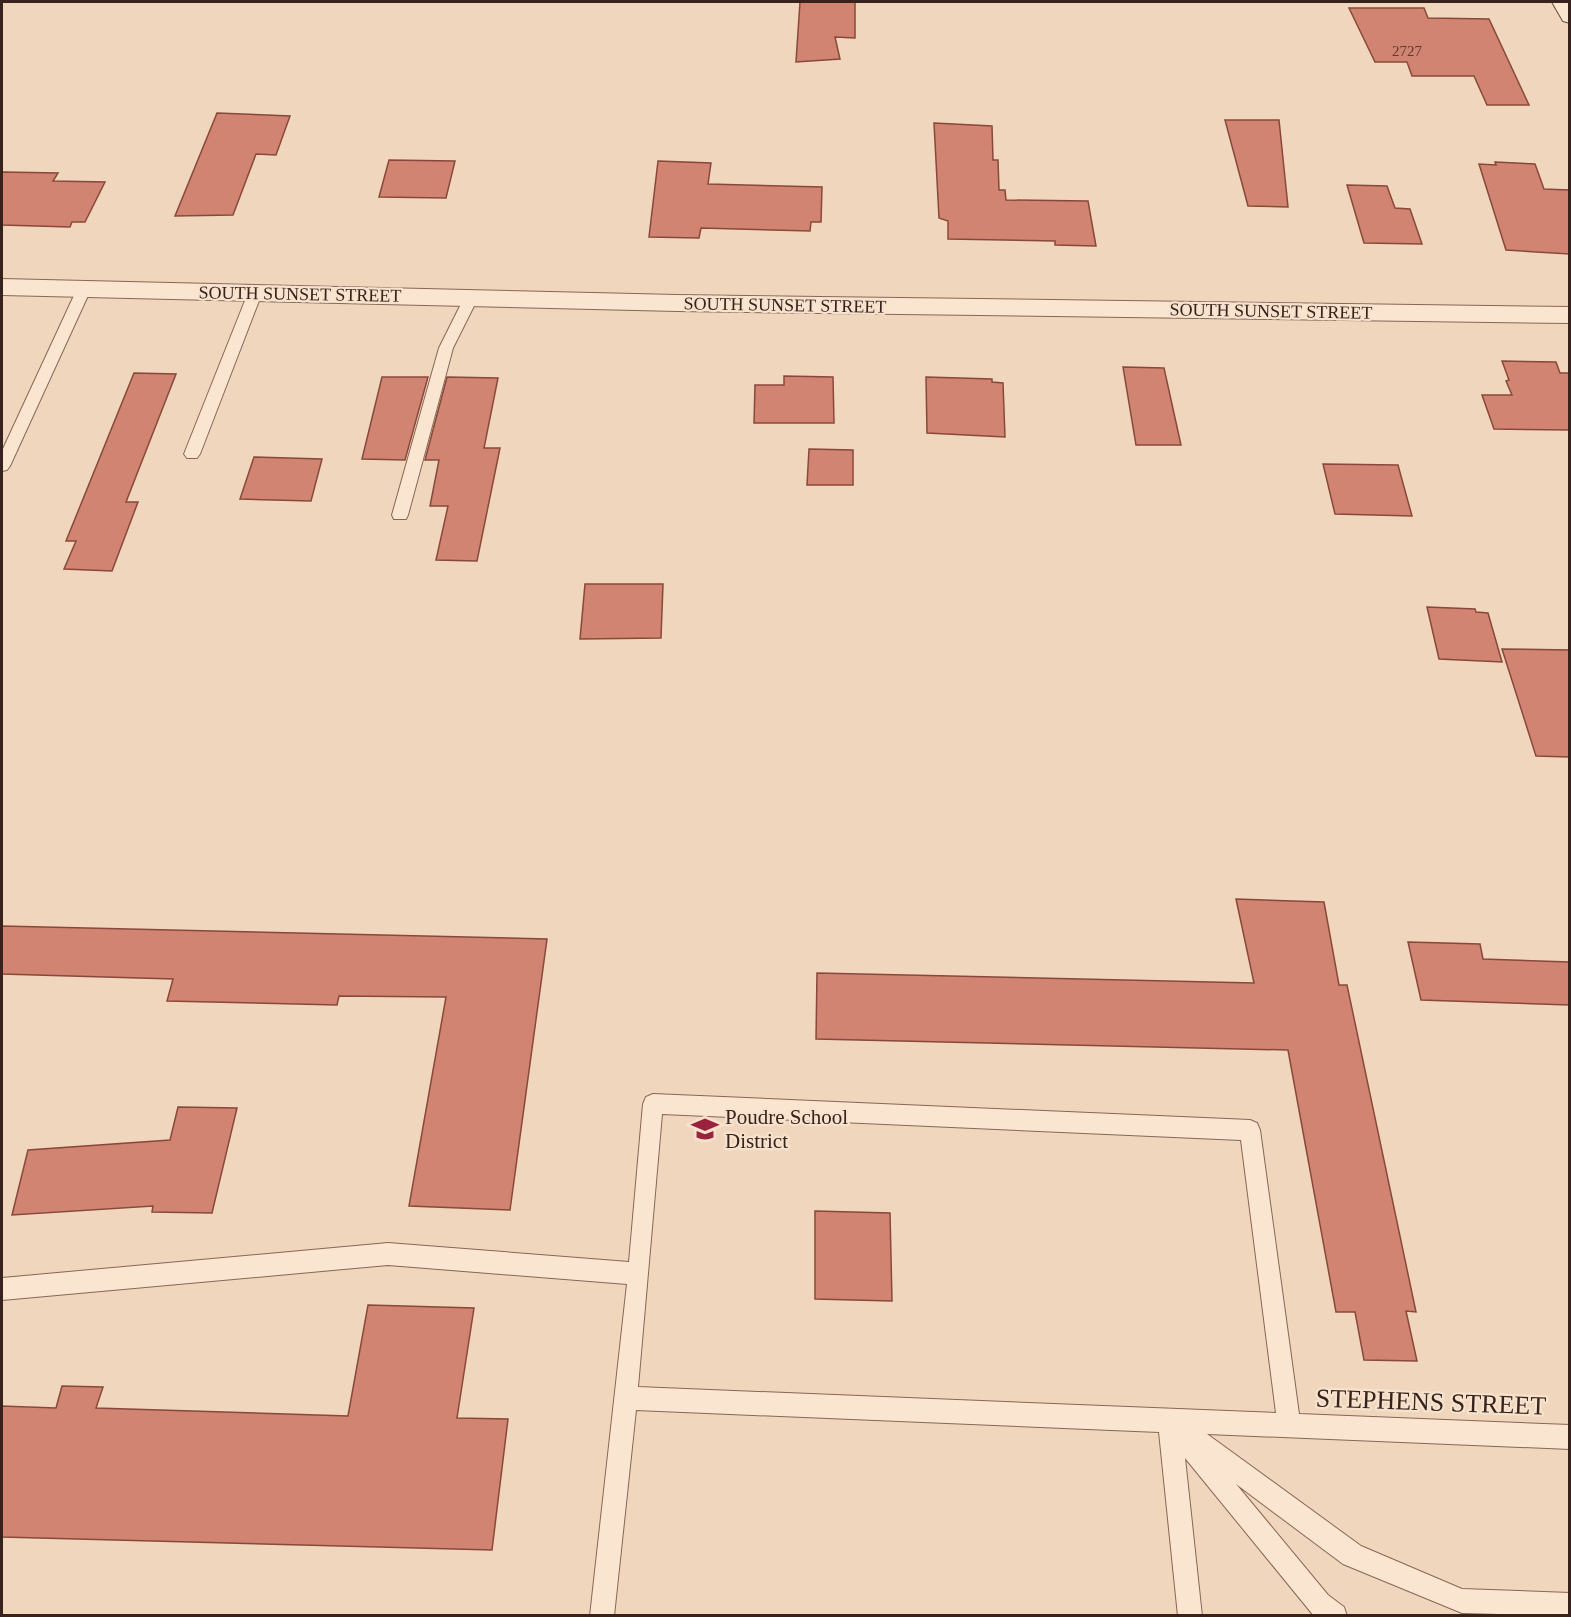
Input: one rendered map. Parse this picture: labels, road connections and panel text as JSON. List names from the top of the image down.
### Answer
{
  "streets": {
    "street": ["SOUTH SUNSET STREET"],
    "lane": ["STEPHENS STREET"]
  },
  "places": {
    "school or university": ["Poudre School District"]
  },
  "house_numbers": ["2727"]
}
